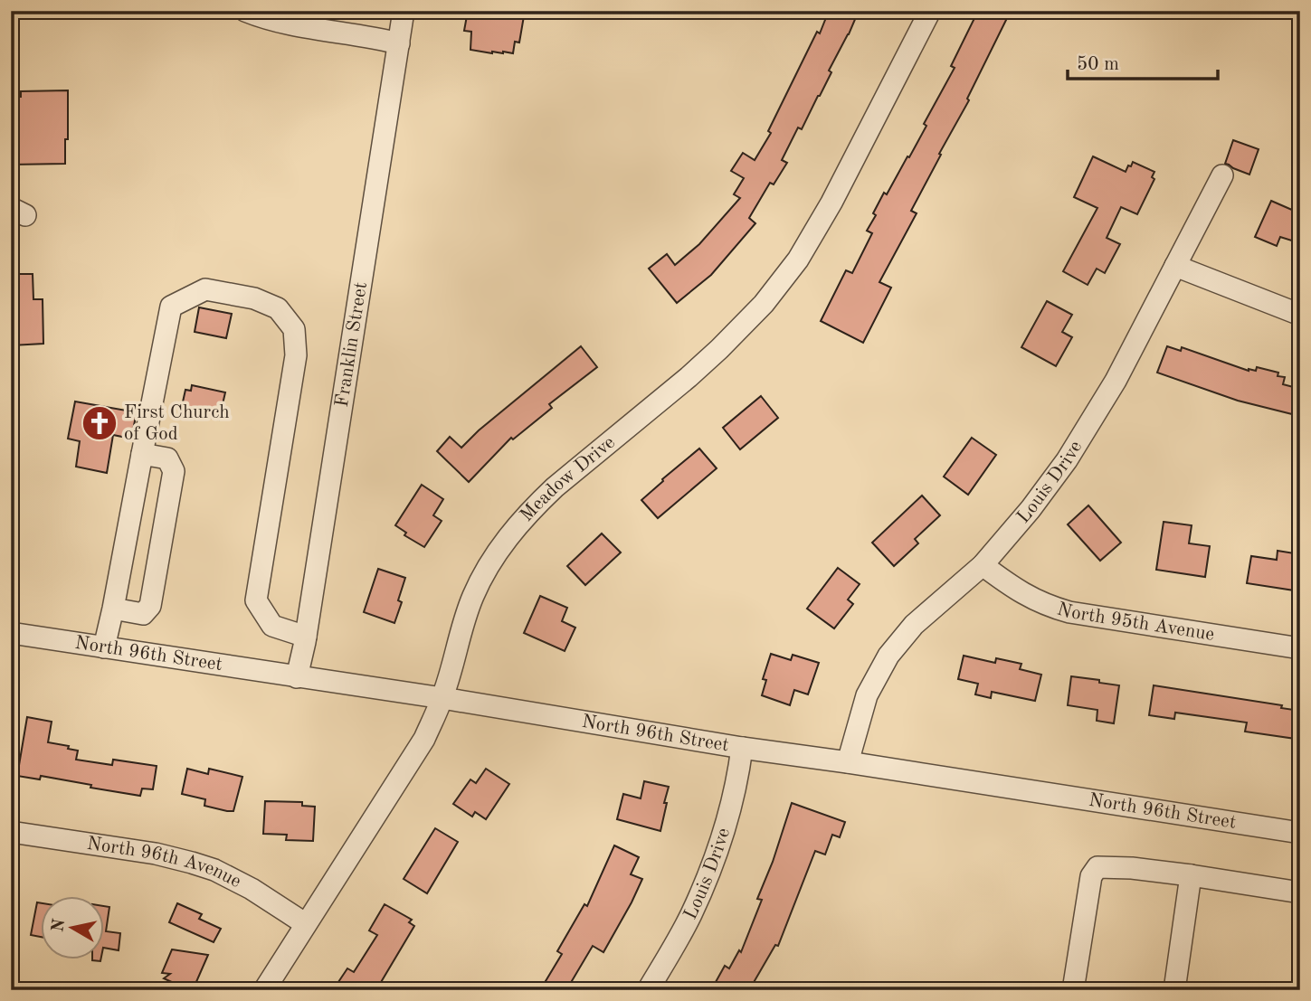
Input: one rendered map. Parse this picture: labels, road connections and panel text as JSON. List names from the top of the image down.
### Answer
{
  "streets": {
    "street": [
      "Franklin Street",
      "Meadow Drive",
      "Louis Drive",
      "North 95th Avenue",
      "North 96th Street",
      "North 96th Avenue"
    ]
  },
  "crossings": [
    ["Franklin Street", "North 96th Street"],
    ["Meadow Drive", "North 96th Street"],
    ["Meadow Drive", "North 96th Avenue"],
    ["Louis Drive", "North 95th Avenue"],
    ["Louis Drive", "North 96th Street"]
  ],
  "places": {
    "church": ["First Church of God"]
  },
  "scale_bar": "50 m",
  "north": "left"
}
